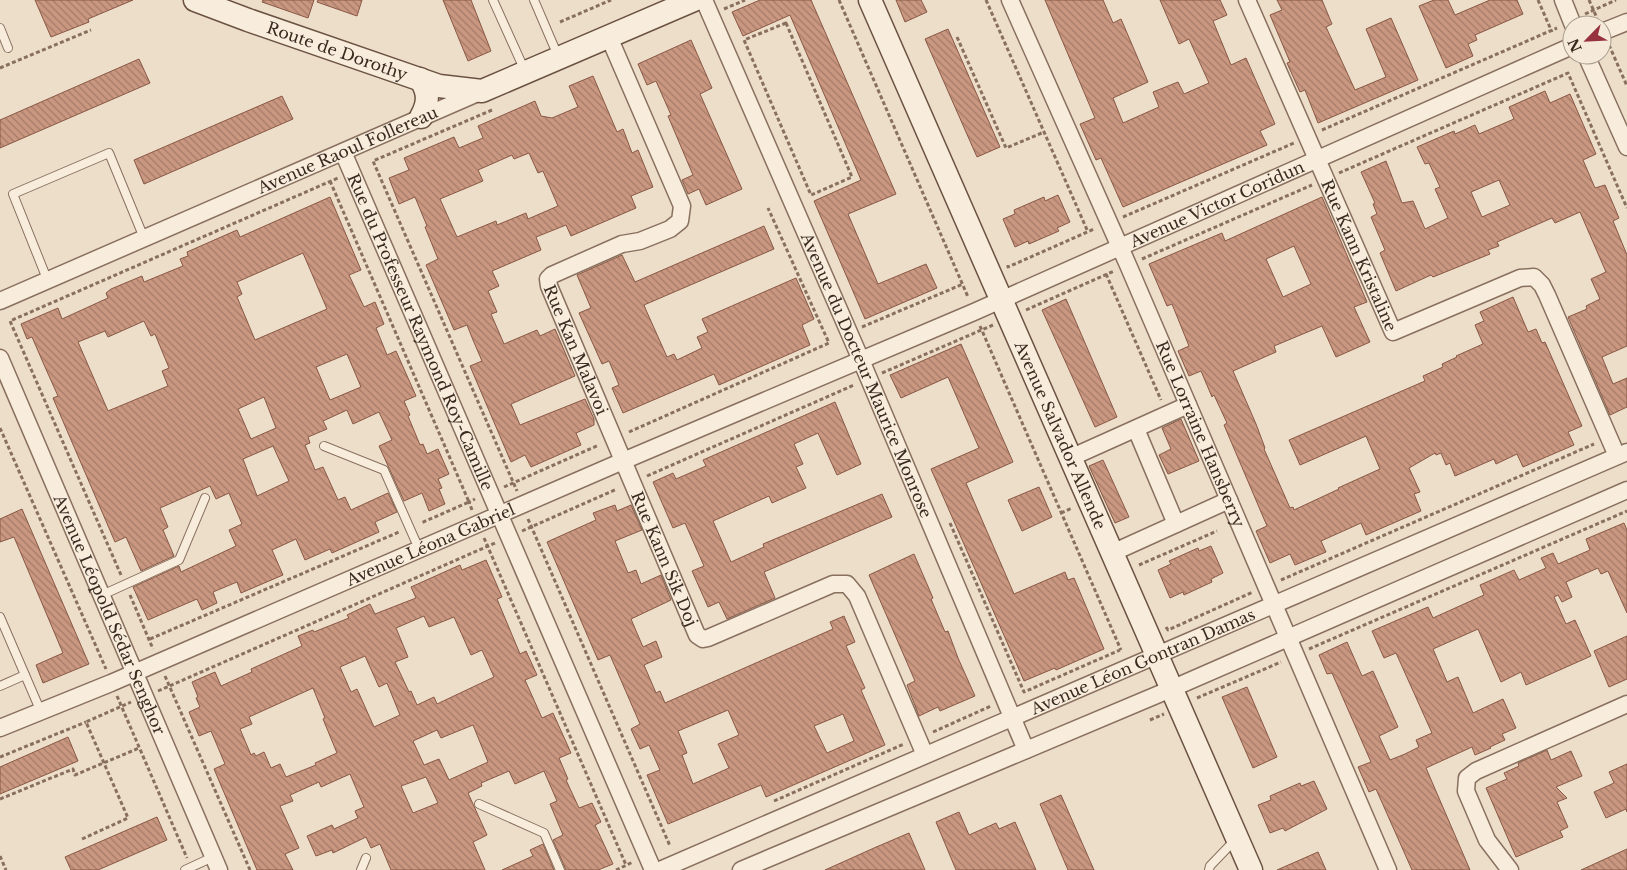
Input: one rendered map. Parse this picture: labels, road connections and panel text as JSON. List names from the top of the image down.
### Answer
{
  "streets": {
    "main road": ["Route de Dorothy", "Avenue Raoul Follereau", "Avenue Salvador Allende"],
    "street": [
      "Avenue Victor Coridun",
      "Rue Kann Kristaline",
      "Rue du Professeur Raymond Roy-Camille",
      "Rue Kan Malavoi",
      "Avenue du Docteur Maurice Monrose",
      "Rue Lorraine Hansberry",
      "Avenue Léona Gabriel",
      "Rue Kann Sik Doj",
      "Avenue Léopold Sédar Senghor",
      "Avenue Léon Gontran Damas"
    ]
  },
  "crossings": [
    ["Route de Dorothy", "Avenue Raoul Follereau"],
    ["Avenue Raoul Follereau", "Rue du Professeur Raymond Roy-Camille"],
    ["Avenue Raoul Follereau", "Rue Kan Malavoi"],
    ["Avenue Victor Coridun", "Rue Kann Kristaline"],
    ["Avenue Victor Coridun", "Avenue du Docteur Maurice Monrose"],
    ["Avenue Victor Coridun", "Rue Lorraine Hansberry"],
    ["Avenue Victor Coridun", "Avenue Salvador Allende"],
    ["Avenue Victor Coridun", "Avenue Léona Gabriel"],
    ["Rue Kann Kristaline", "Avenue Léon Gontran Damas"],
    ["Rue du Professeur Raymond Roy-Camille", "Avenue Léona Gabriel"],
    ["Rue Kan Malavoi", "Avenue Léona Gabriel"],
    ["Rue Kan Malavoi", "Rue Kann Sik Doj"],
    ["Avenue du Docteur Maurice Monrose", "Avenue Léona Gabriel"],
    ["Avenue du Docteur Maurice Monrose", "Avenue Léon Gontran Damas"],
    ["Rue Lorraine Hansberry", "Avenue Léon Gontran Damas"],
    ["Avenue Salvador Allende", "Avenue Léon Gontran Damas"],
    ["Avenue Léona Gabriel", "Rue Kann Sik Doj"],
    ["Avenue Léona Gabriel", "Avenue Léopold Sédar Senghor"],
    ["Rue Kann Sik Doj", "Avenue Léon Gontran Damas"]
  ],
  "north": "bottom left"
}
